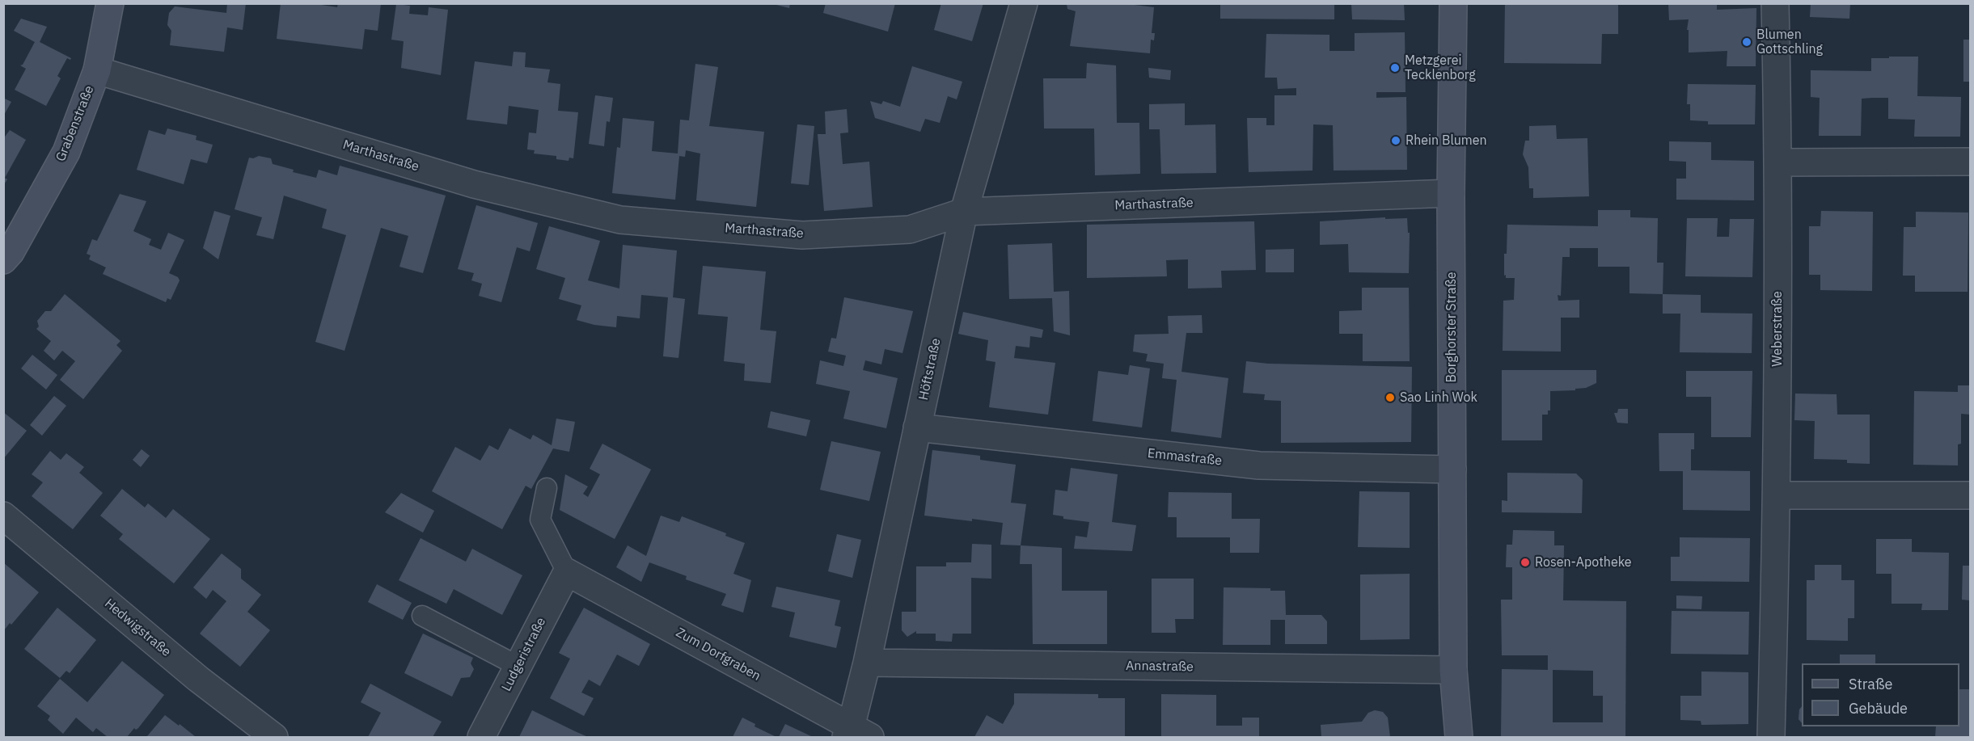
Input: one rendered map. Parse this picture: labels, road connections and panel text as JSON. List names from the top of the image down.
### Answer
{
  "streets": {
    "main road": ["Grabenstraße", "Borghorster Straße"],
    "street": [
      "Marthastraße",
      "Weberstraße",
      "Höftstraße",
      "Emmastraße",
      "Hedwigstraße",
      "Ludgeristraße",
      "Zum Dorfgraben",
      "Annastraße"
    ]
  },
  "crossings": [
    ["Grabenstraße", "Marthastraße"],
    ["Marthastraße", "Borghorster Straße"],
    ["Marthastraße", "Höftstraße"],
    ["Borghorster Straße", "Emmastraße"],
    ["Borghorster Straße", "Annastraße"],
    ["Höftstraße", "Emmastraße"],
    ["Höftstraße", "Zum Dorfgraben"],
    ["Höftstraße", "Annastraße"],
    ["Ludgeristraße", "Zum Dorfgraben"]
  ],
  "places": [
    "Blumen Gottschling",
    "Metzgerei Tecklenborg",
    "Rhein Blumen",
    "Sao Linh Wok",
    "Rosen-Apotheke"
  ],
  "legend": ["Straße", "Gebäude"]
}
